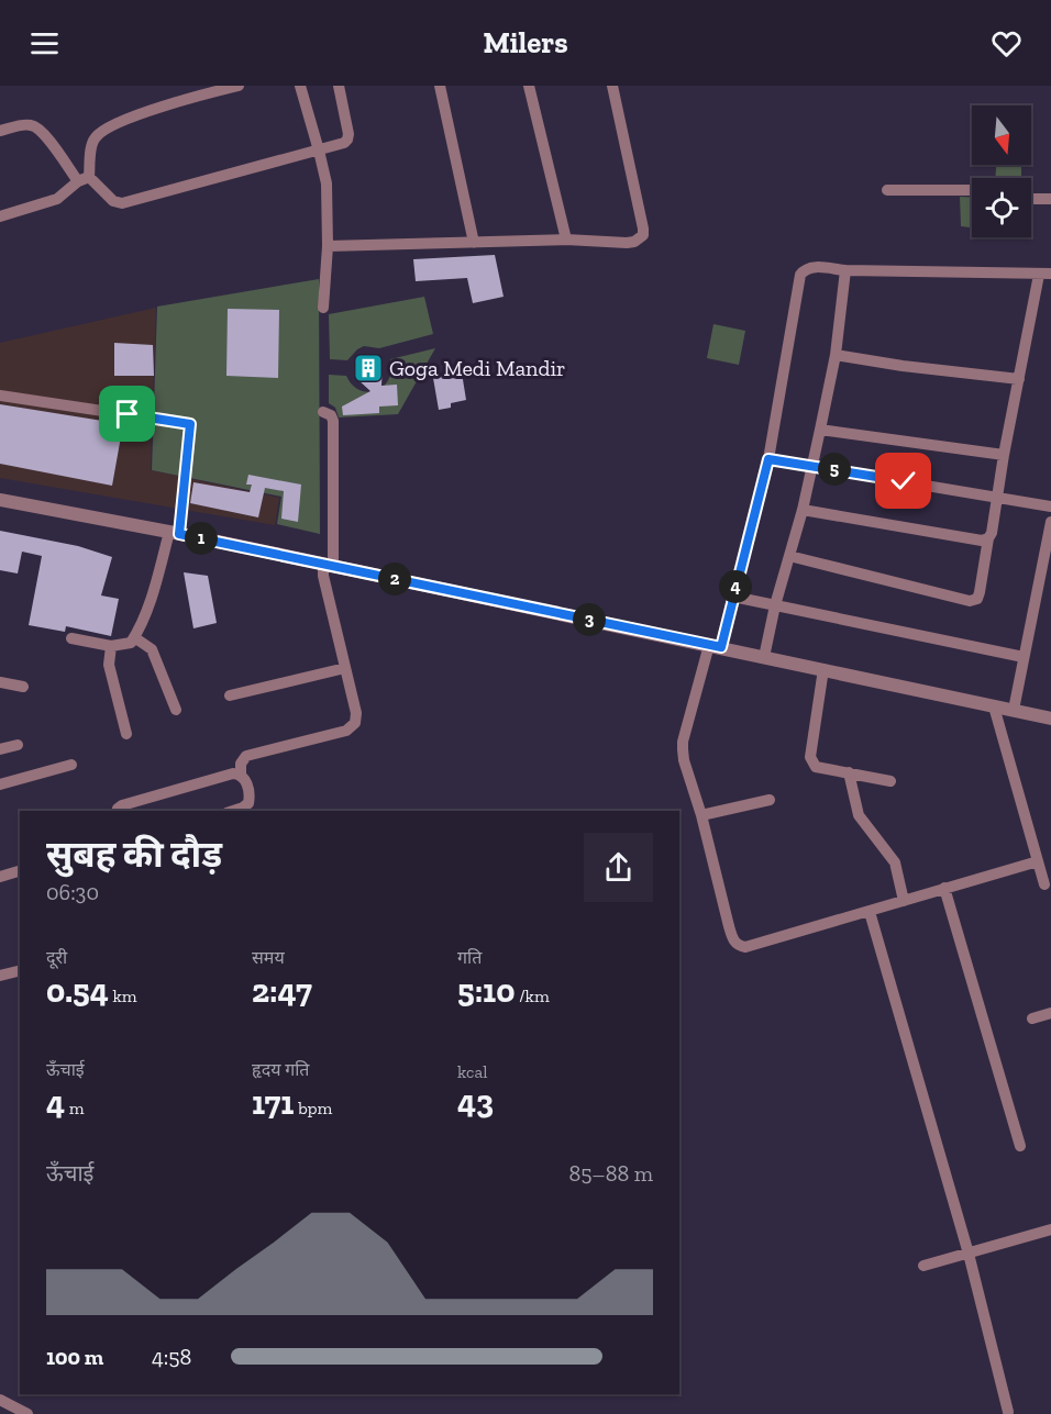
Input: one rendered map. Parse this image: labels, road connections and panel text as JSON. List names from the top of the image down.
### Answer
{
  "places": {
    "building": ["Goga Medi Mandir"]
  },
  "north": "bottom",
  "page": {
    "header": "Milers",
    "pins": [
      "5",
      "1",
      "2",
      "4",
      "3"
    ],
    "heading": ["सुबह की दौड़", "06:30"],
    "stats": [
      ["दूरी", "0.54 km"],
      ["समय", "2:47"],
      ["गति", "5:10 /km"],
      ["ऊँचाई", "4 m"],
      ["हृदय गति", "171 bpm"],
      ["kcal", "43"]
    ],
    "chart": ["ऊँचाई", "85–88 m"],
    "list": [
      {
        "name": "100 m",
        "note": "4:58"
      }
    ]
  }
}
